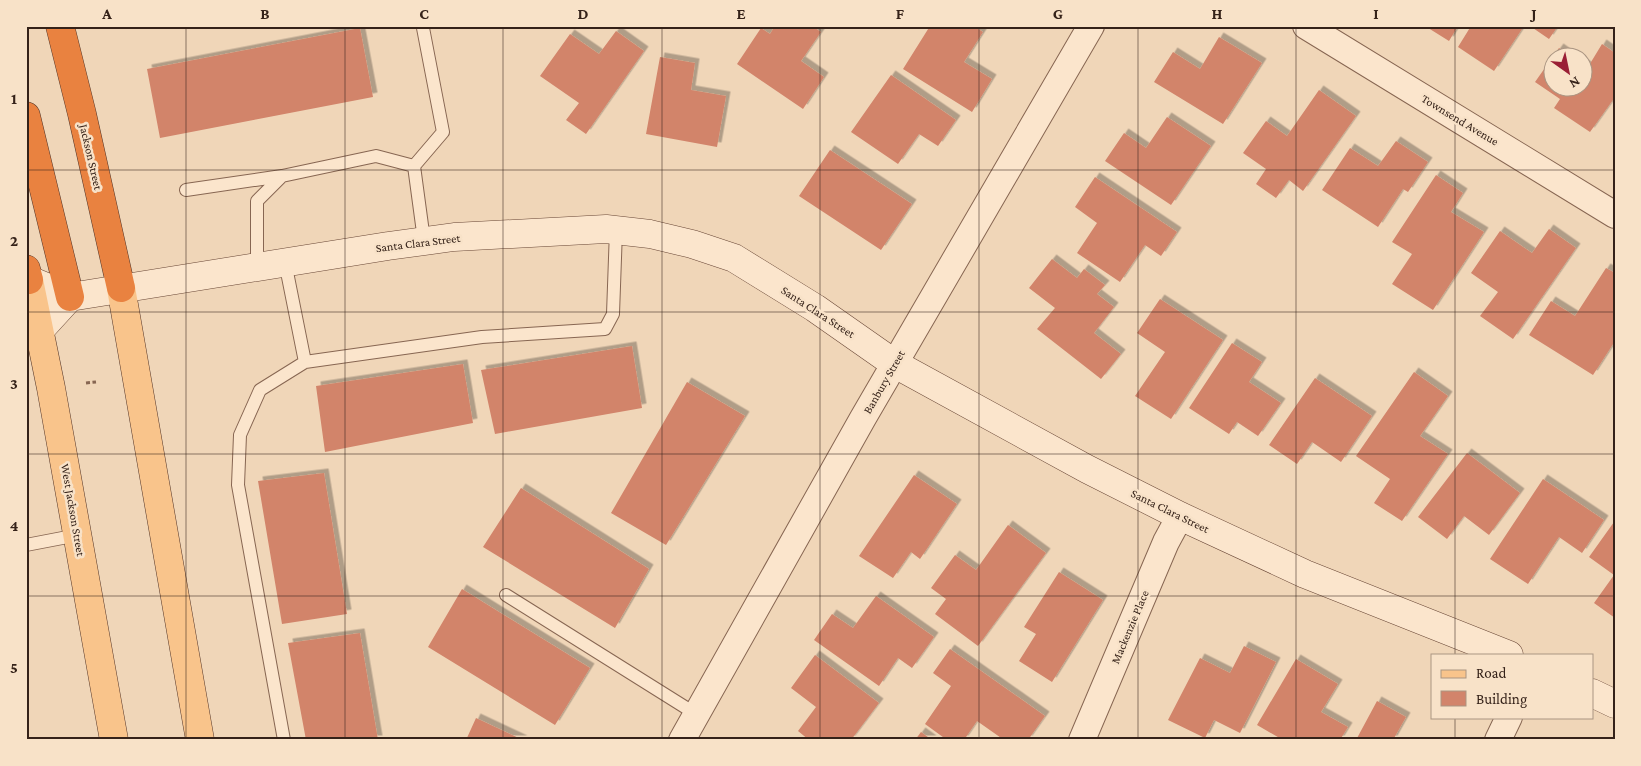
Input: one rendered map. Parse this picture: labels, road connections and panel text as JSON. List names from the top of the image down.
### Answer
{
  "streets": {
    "highway": ["Jackson Street"],
    "main road": ["Santa Clara Street", "West Jackson Street"],
    "street": ["Townsend Avenue", "Banbury Street", "Mackenzie Place"]
  },
  "crossings": [
    ["Jackson Street", "Santa Clara Street"],
    ["Santa Clara Street", "Banbury Street"],
    ["Santa Clara Street", "Mackenzie Place"]
  ],
  "legend": ["Road", "Building"],
  "north": "bottom right",
  "grid": {
    "columns": [
      "A",
      "B",
      "C",
      "D",
      "E",
      "F",
      "G",
      "H",
      "I",
      "J"
    ],
    "rows": [
      "1",
      "2",
      "3",
      "4",
      "5"
    ]
  }
}
